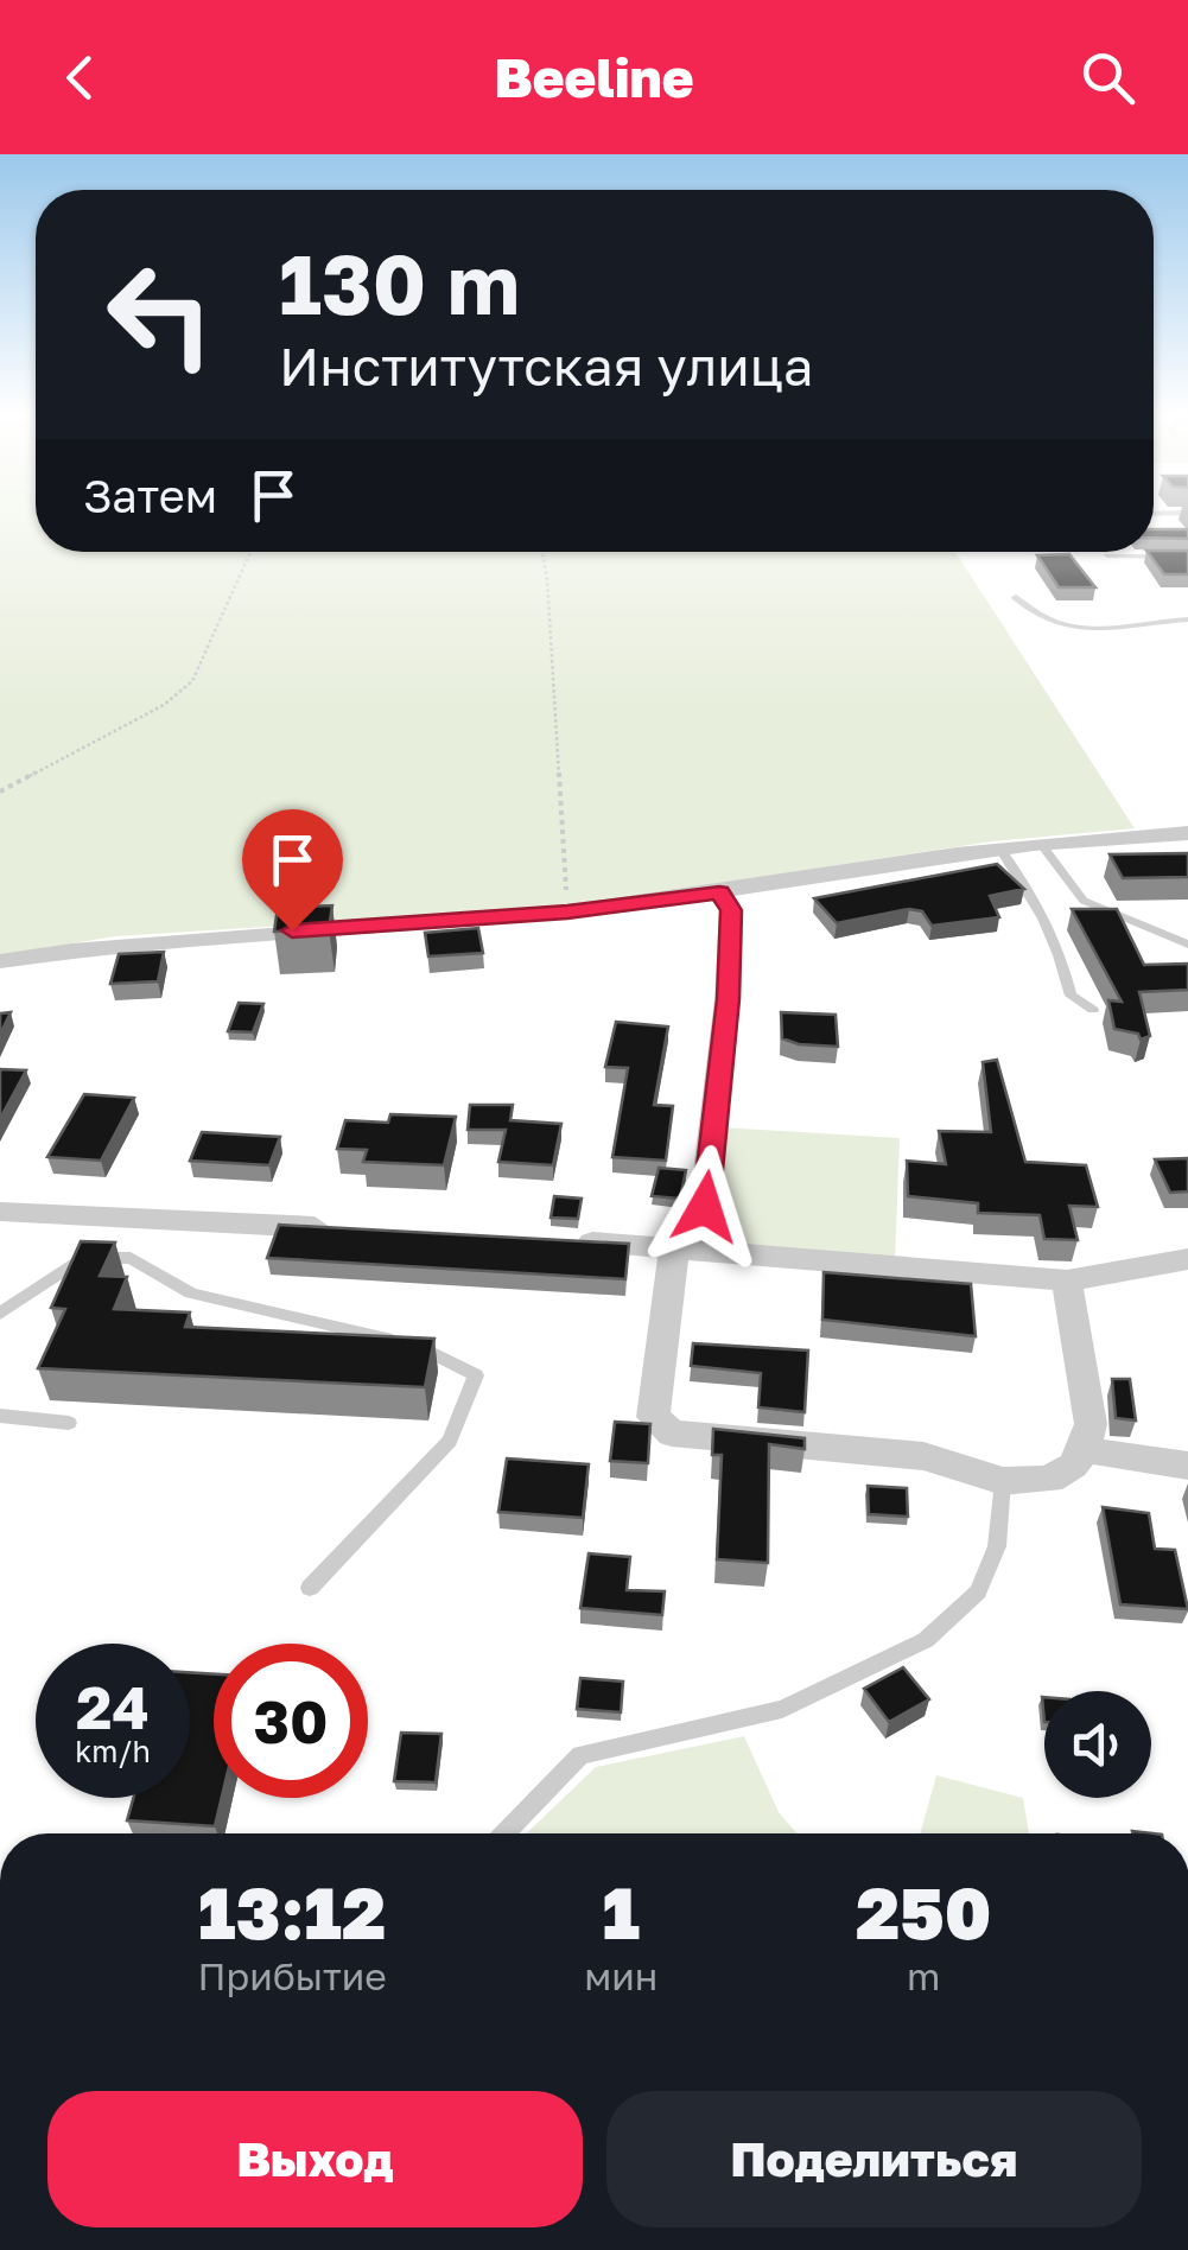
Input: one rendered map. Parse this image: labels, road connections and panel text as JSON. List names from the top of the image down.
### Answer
{
  "page": {
    "header": "Beeline",
    "turn": ["130 m", "Институтская улица"],
    "then": "Затем",
    "speed": "24 km/h",
    "limit": "30",
    "eta": [
      "13:12",
      "Прибытие",
      "1",
      "мин",
      "250",
      "m"
    ],
    "buttons": ["Выход", "Поделиться"]
  }
}
